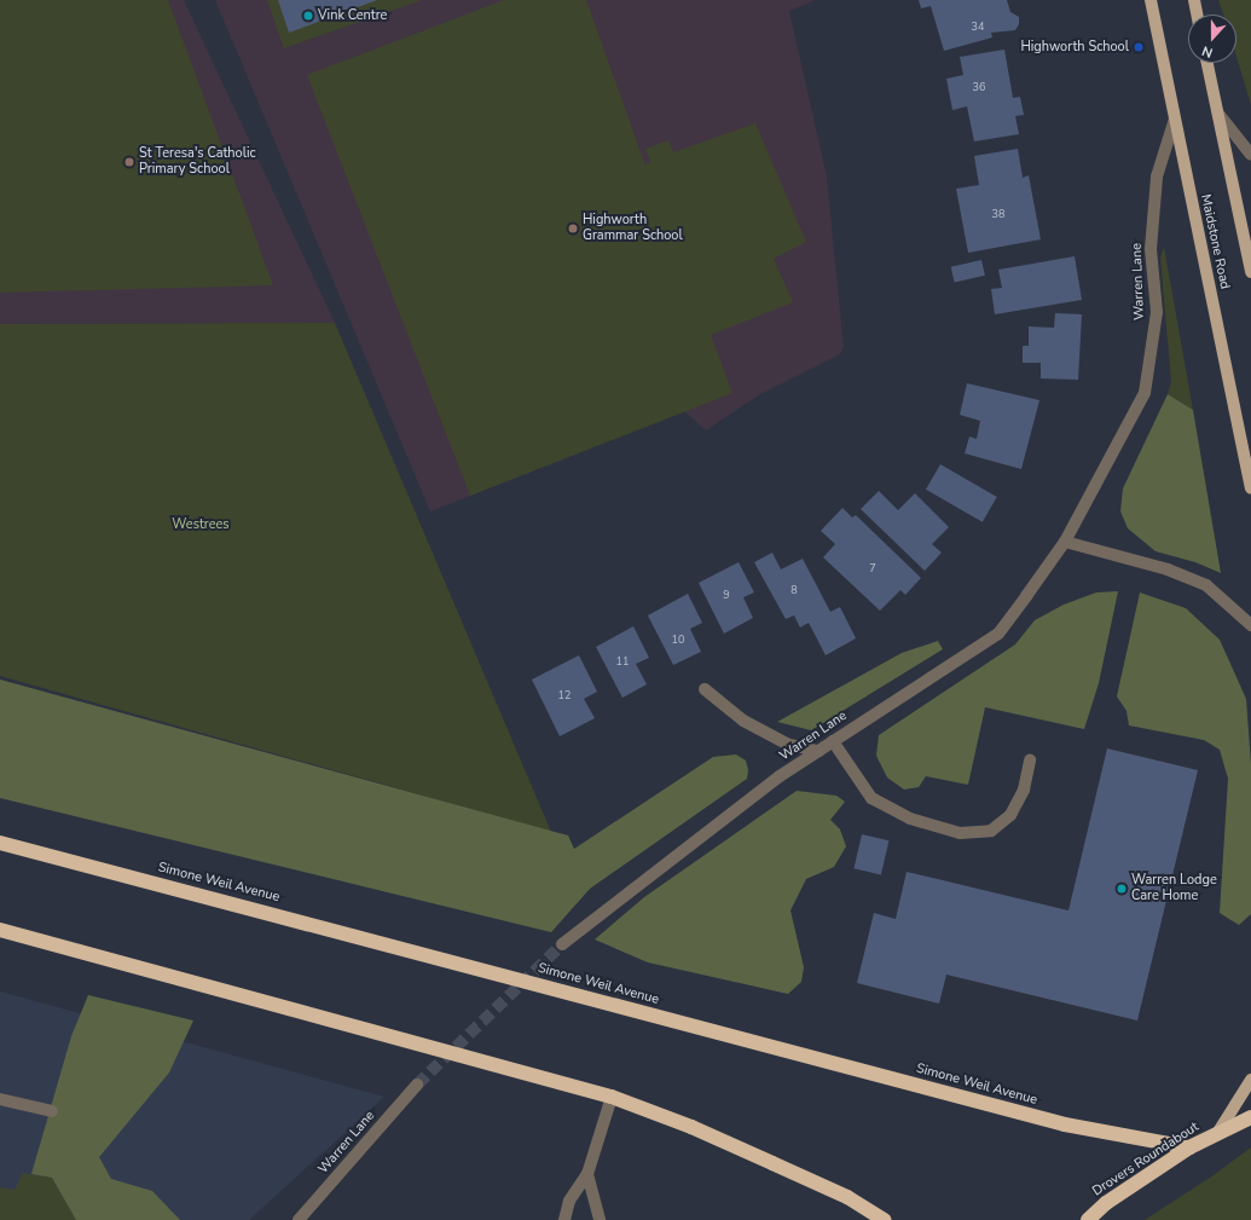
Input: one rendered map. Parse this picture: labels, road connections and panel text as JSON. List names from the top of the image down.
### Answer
{
  "streets": {
    "highway": ["Simone Weil Avenue", "Drovers Roundabout"],
    "main road": ["Maidstone Road"],
    "street": ["Warren Lane"]
  },
  "crossings": [
    ["Maidstone Road", "Warren Lane"],
    ["Simone Weil Avenue", "Drovers Roundabout"]
  ],
  "parks": ["Westrees"],
  "places": [
    "Vink Centre",
    "Highworth School",
    "St Teresa's Catholic Primary School",
    "Highworth Grammar School",
    "Warren Lodge Care Home"
  ],
  "house_numbers": [
    "34",
    "36",
    "38",
    "7",
    "8",
    "9",
    "10",
    "11",
    "12"
  ],
  "north": "bottom"
}
